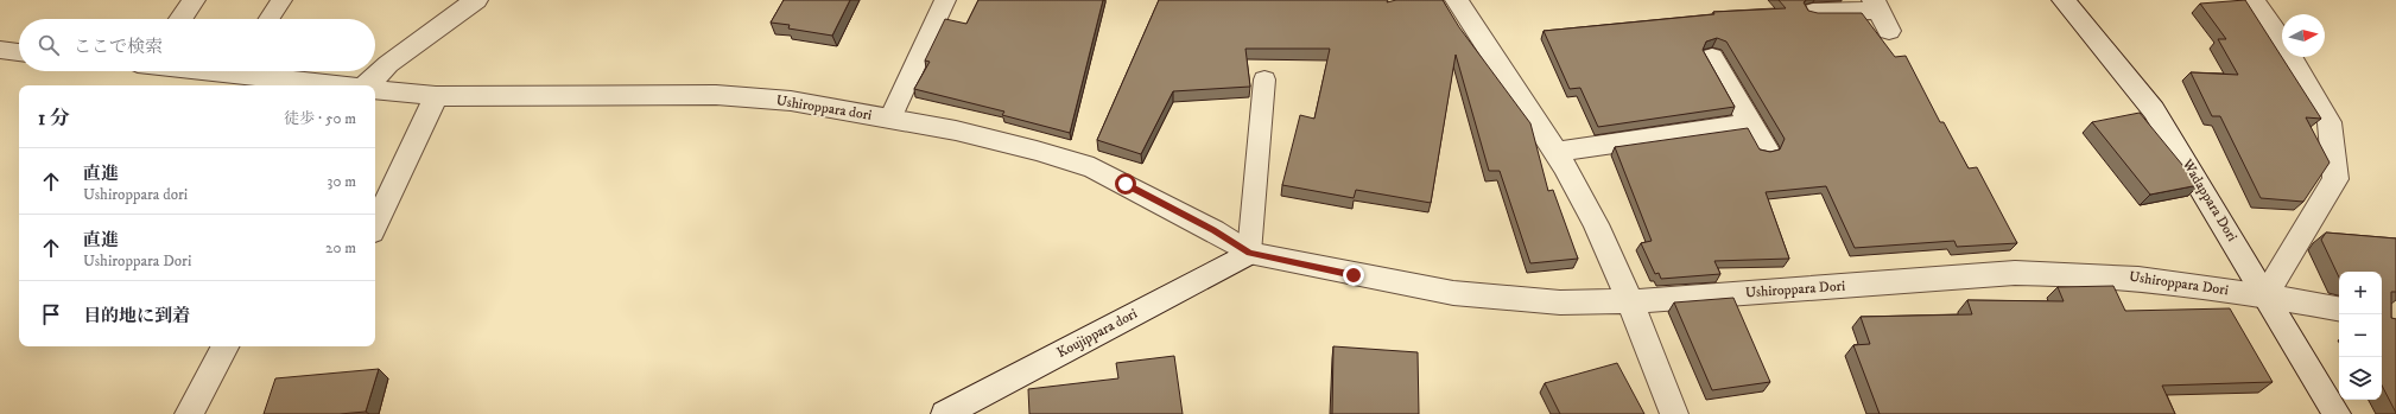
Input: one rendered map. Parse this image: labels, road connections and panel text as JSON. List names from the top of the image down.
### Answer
{
  "streets": {
    "street": [
      "Ushiroppara dori",
      "Wadappara Dori",
      "Ushiroppara Dori",
      "Koujippara dori"
    ]
  },
  "crossings": [
    ["Ushiroppara dori", "Ushiroppara Dori"],
    ["Ushiroppara dori", "Koujippara dori"],
    ["Wadappara Dori", "Ushiroppara Dori"],
    ["Ushiroppara Dori", "Koujippara dori"]
  ],
  "north": "right",
  "page": {
    "search": "ここで検索",
    "heading": ["1 分", "徒歩 · 50 m"],
    "list": [
      ["直進", "Ushiroppara dori", "30 m"],
      ["直進", "Ushiroppara Dori", "20 m"],
      "目的地に到着"
    ],
    "map_buttons": ["+", "−"]
  }
}
